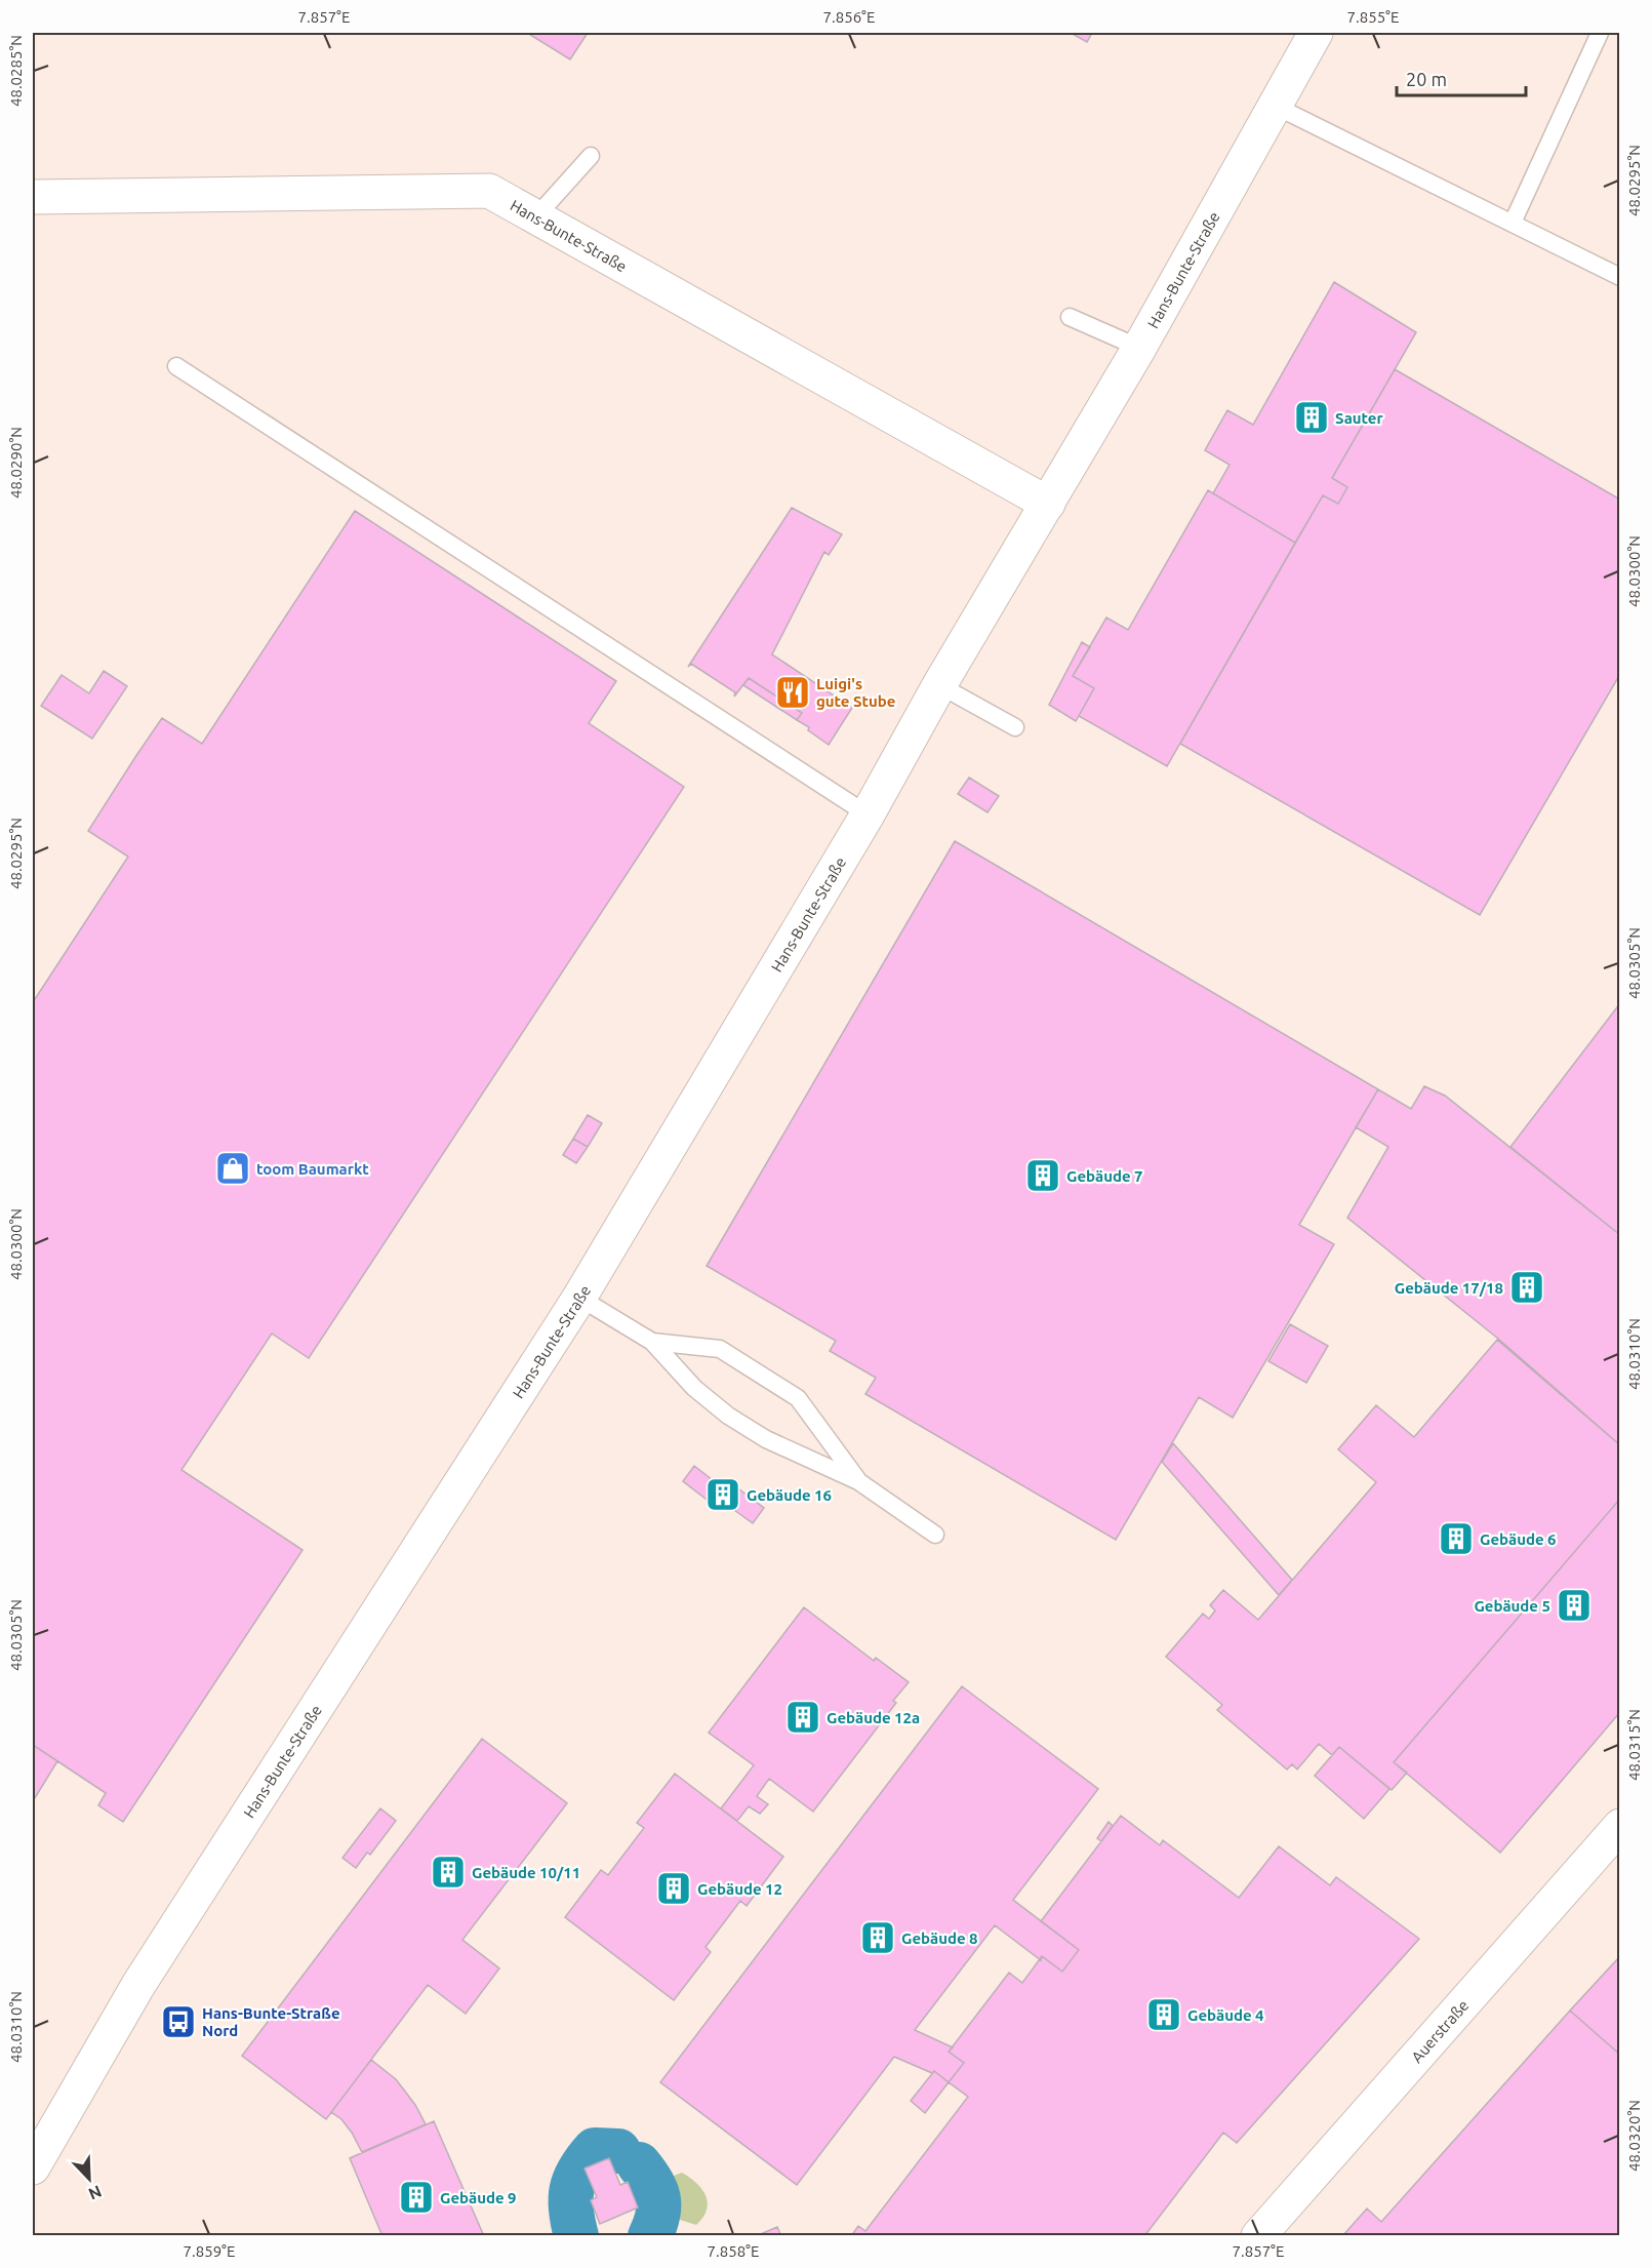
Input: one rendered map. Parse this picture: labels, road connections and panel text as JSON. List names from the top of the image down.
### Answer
{
  "streets": {
    "street": ["Hans-Bunte-Straße", "Auerstraße"]
  },
  "places": {
    "building": [
      "Sauter",
      "Gebäude 7",
      "Gebäude 17/18",
      "Gebäude 16",
      "Gebäude 6",
      "Gebäude 5",
      "Gebäude 12a",
      "Gebäude 10/11",
      "Gebäude 12",
      "Gebäude 8",
      "Gebäude 4",
      "Gebäude 9"
    ],
    "restaurant": ["Luigi's gute Stube"],
    "shop": ["toom Baumarkt"],
    "bus stop": ["Hans-Bunte-Straße Nord"]
  },
  "scale_bar": "20 m",
  "north": "bottom right",
  "coordinates": [
    "7.857°E",
    "7.856°E",
    "7.855°E",
    "48.0285°N",
    "48.0295°N",
    "48.0290°N",
    "48.0300°N",
    "48.0305°N",
    "48.0310°N",
    "48.0315°N",
    "48.0320°N",
    "7.859°E",
    "7.858°E"
  ]
}
